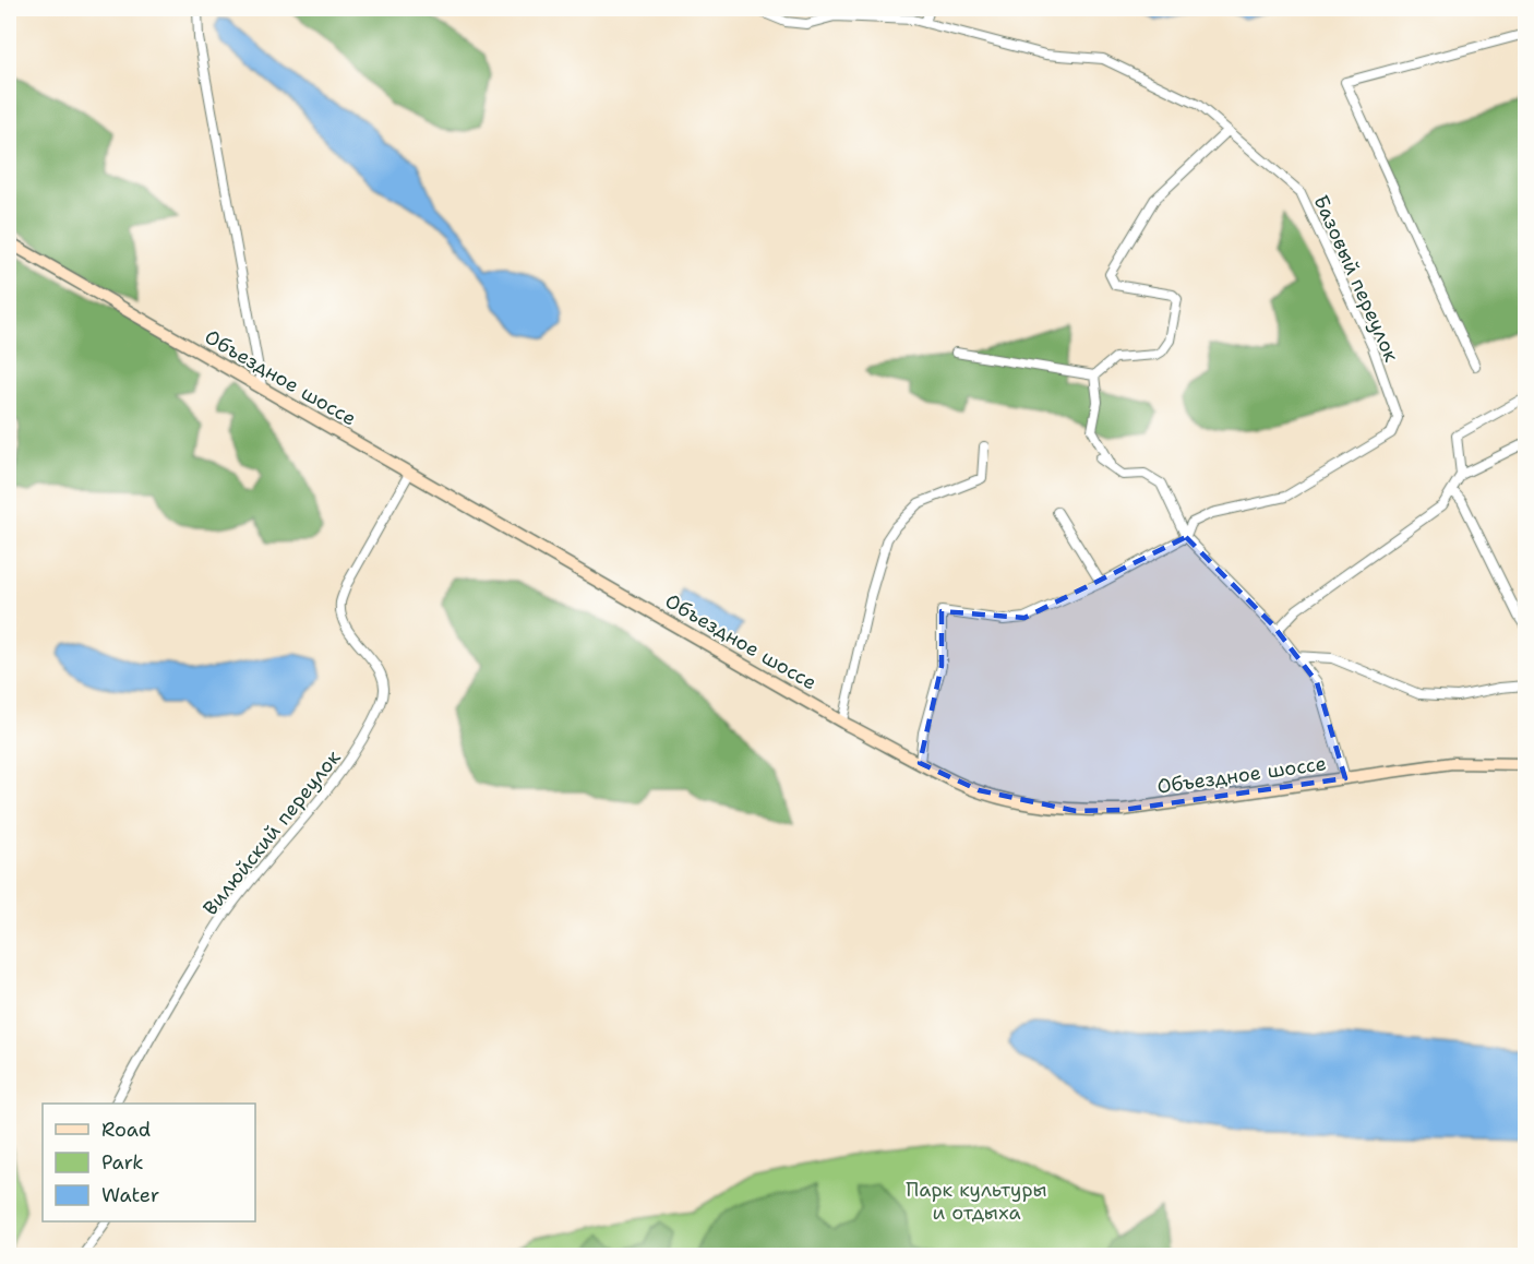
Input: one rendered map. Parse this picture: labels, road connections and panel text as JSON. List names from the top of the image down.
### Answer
{
  "streets": {
    "main road": ["Объездное шоссе"],
    "street": ["Базовый переулок", "Вилюйский переулок"]
  },
  "crossings": [
    ["Базовый переулок", "Объездное шоссе"],
    ["Объездное шоссе", "Вилюйский переулок"]
  ],
  "parks": ["Парк культуры и отдыха"],
  "legend": ["Road", "Park", "Water"]
}
